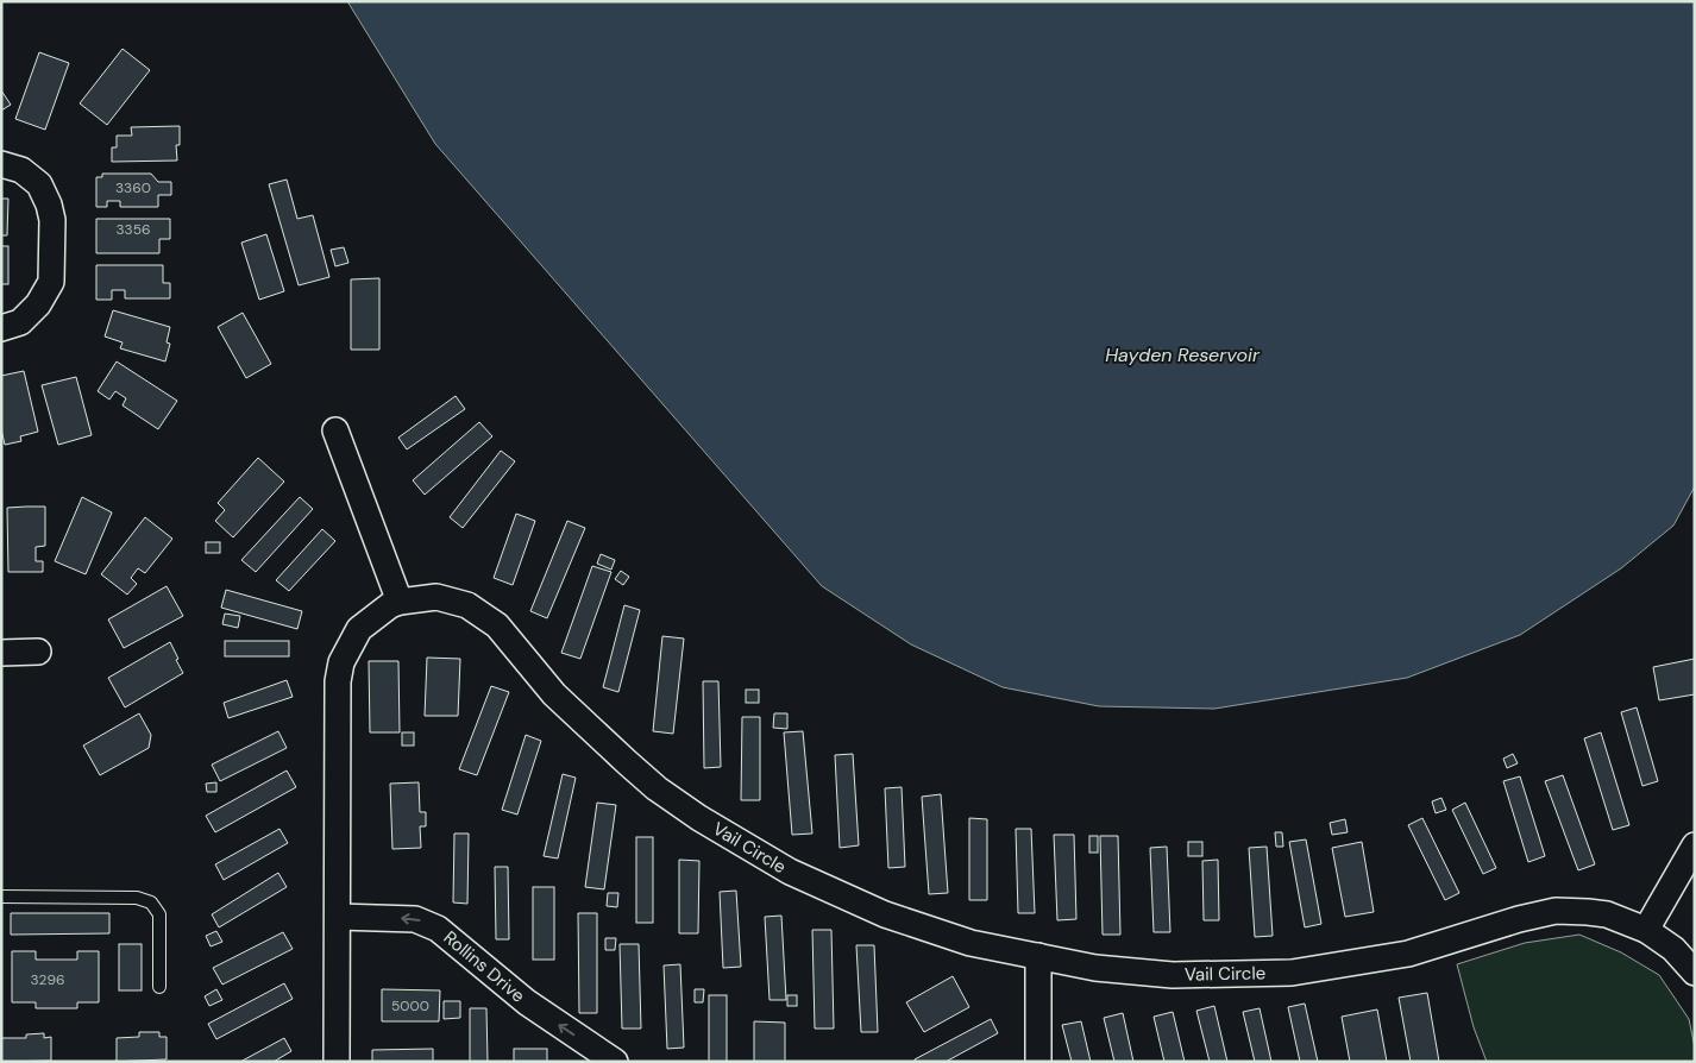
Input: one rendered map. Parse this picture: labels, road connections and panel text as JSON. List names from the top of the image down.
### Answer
{
  "streets": {
    "street": ["Vail Circle", "Rollins Drive"]
  },
  "crossings": [
    ["Vail Circle", "Rollins Drive"]
  ],
  "one_way": ["Rollins Drive"],
  "water": ["Hayden Reservoir"],
  "house_numbers": [
    "3360",
    "3356",
    "3296",
    "5000"
  ]
}
